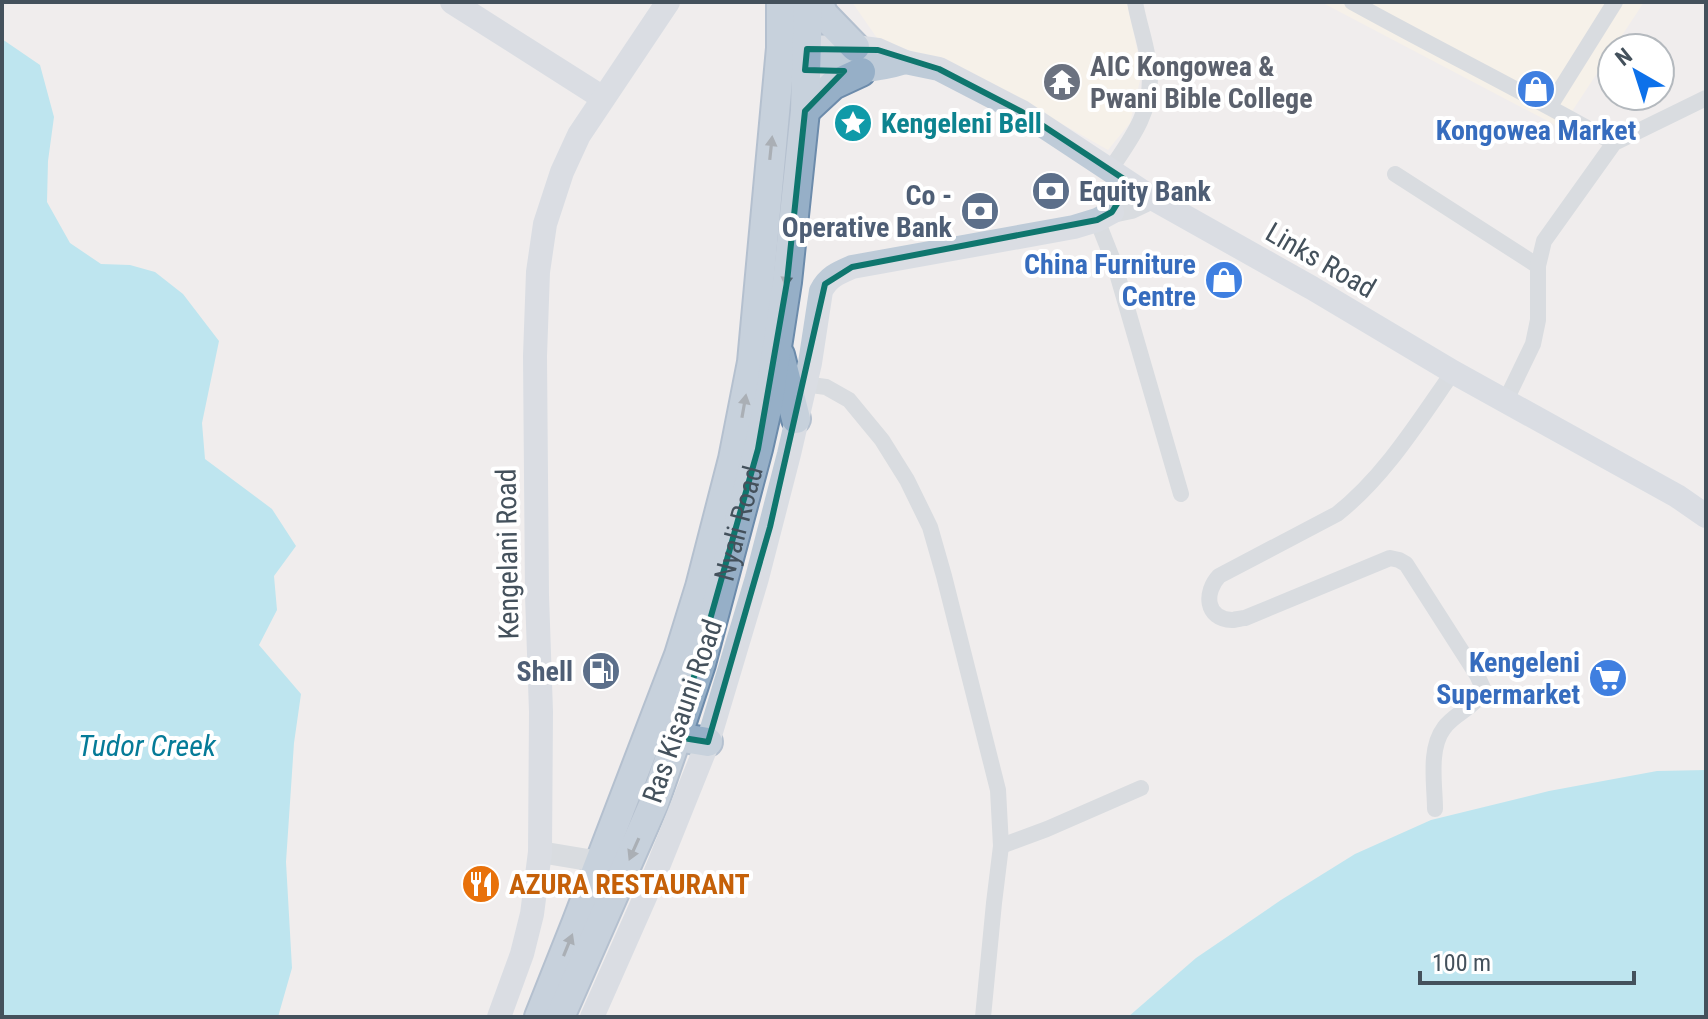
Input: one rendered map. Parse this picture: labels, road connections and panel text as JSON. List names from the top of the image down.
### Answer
{
  "streets": {
    "highway": ["Nyali Road"],
    "main road": ["Links Road", "Kengelani Road", "Ras Kisauni Road"]
  },
  "crossings": [
    ["Links Road", "Nyali Road"],
    ["Links Road", "Ras Kisauni Road"]
  ],
  "water": ["Tudor Creek"],
  "places": {
    "temple": ["AIC Kongowea & Pwani Bible College"],
    "shop": ["Kongowea Market", "China Furniture Centre"],
    "place": ["Kengeleni Bell"],
    "bank": ["Equity Bank", "Co - Operative Bank"],
    "fuel station": ["Shell"],
    "supermarket": ["Kengeleni Supermarket"],
    "restaurant": ["AZURA RESTAURANT"]
  },
  "scale_bar": "100 m",
  "north": "top left"
}
